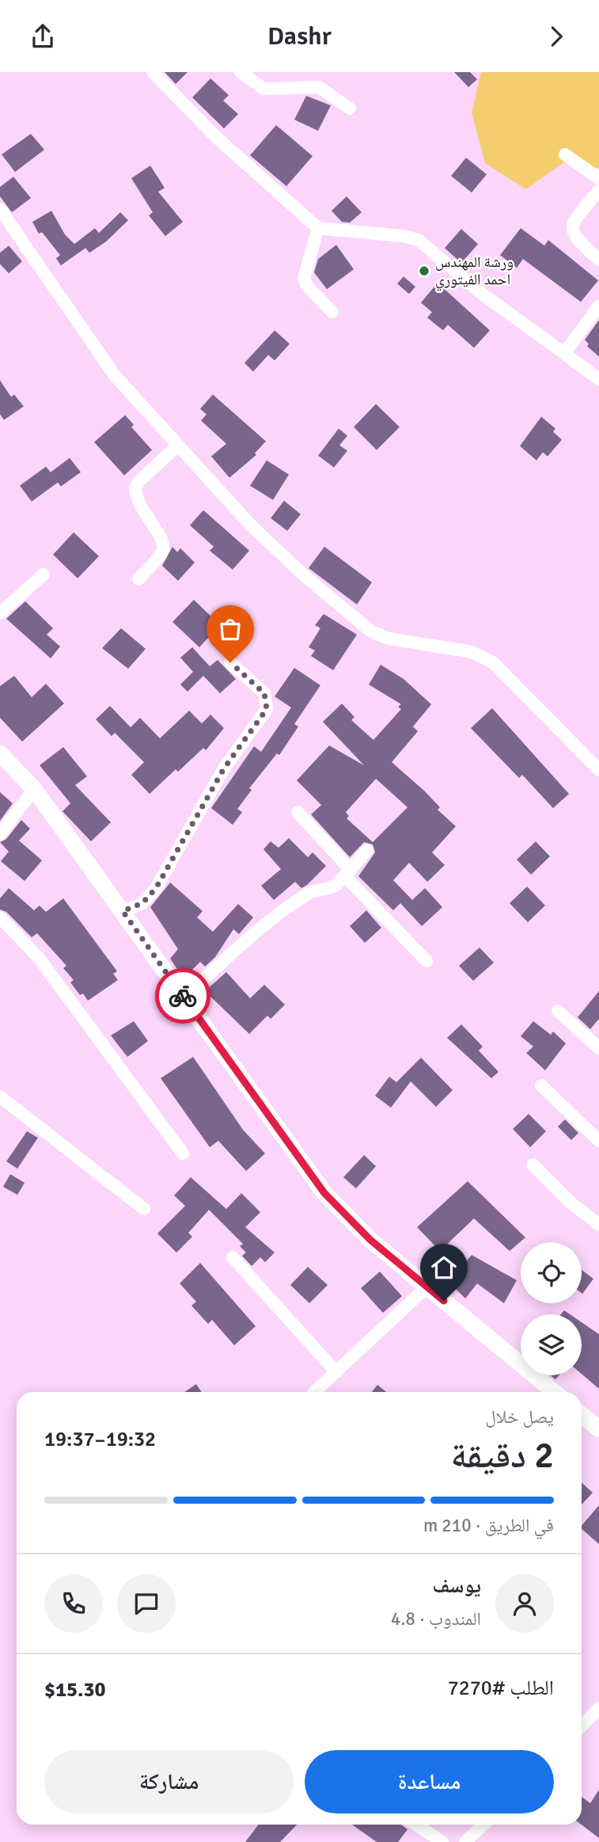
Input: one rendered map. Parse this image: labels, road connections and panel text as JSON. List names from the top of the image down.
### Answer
{
  "places": ["ورشة المهندس احمد الفيتوري"],
  "page": {
    "header": "Dashr",
    "heading": ["2 دقيقة", "يصل خلال", "19:32–19:37"],
    "panel": [
      "يوسف",
      "المندوب · 4.8",
      "الطلب #7270",
      "$15.30"
    ],
    "bar": "في الطريق · 210 m",
    "buttons": ["مساعدة", "مشاركة"]
  }
}
